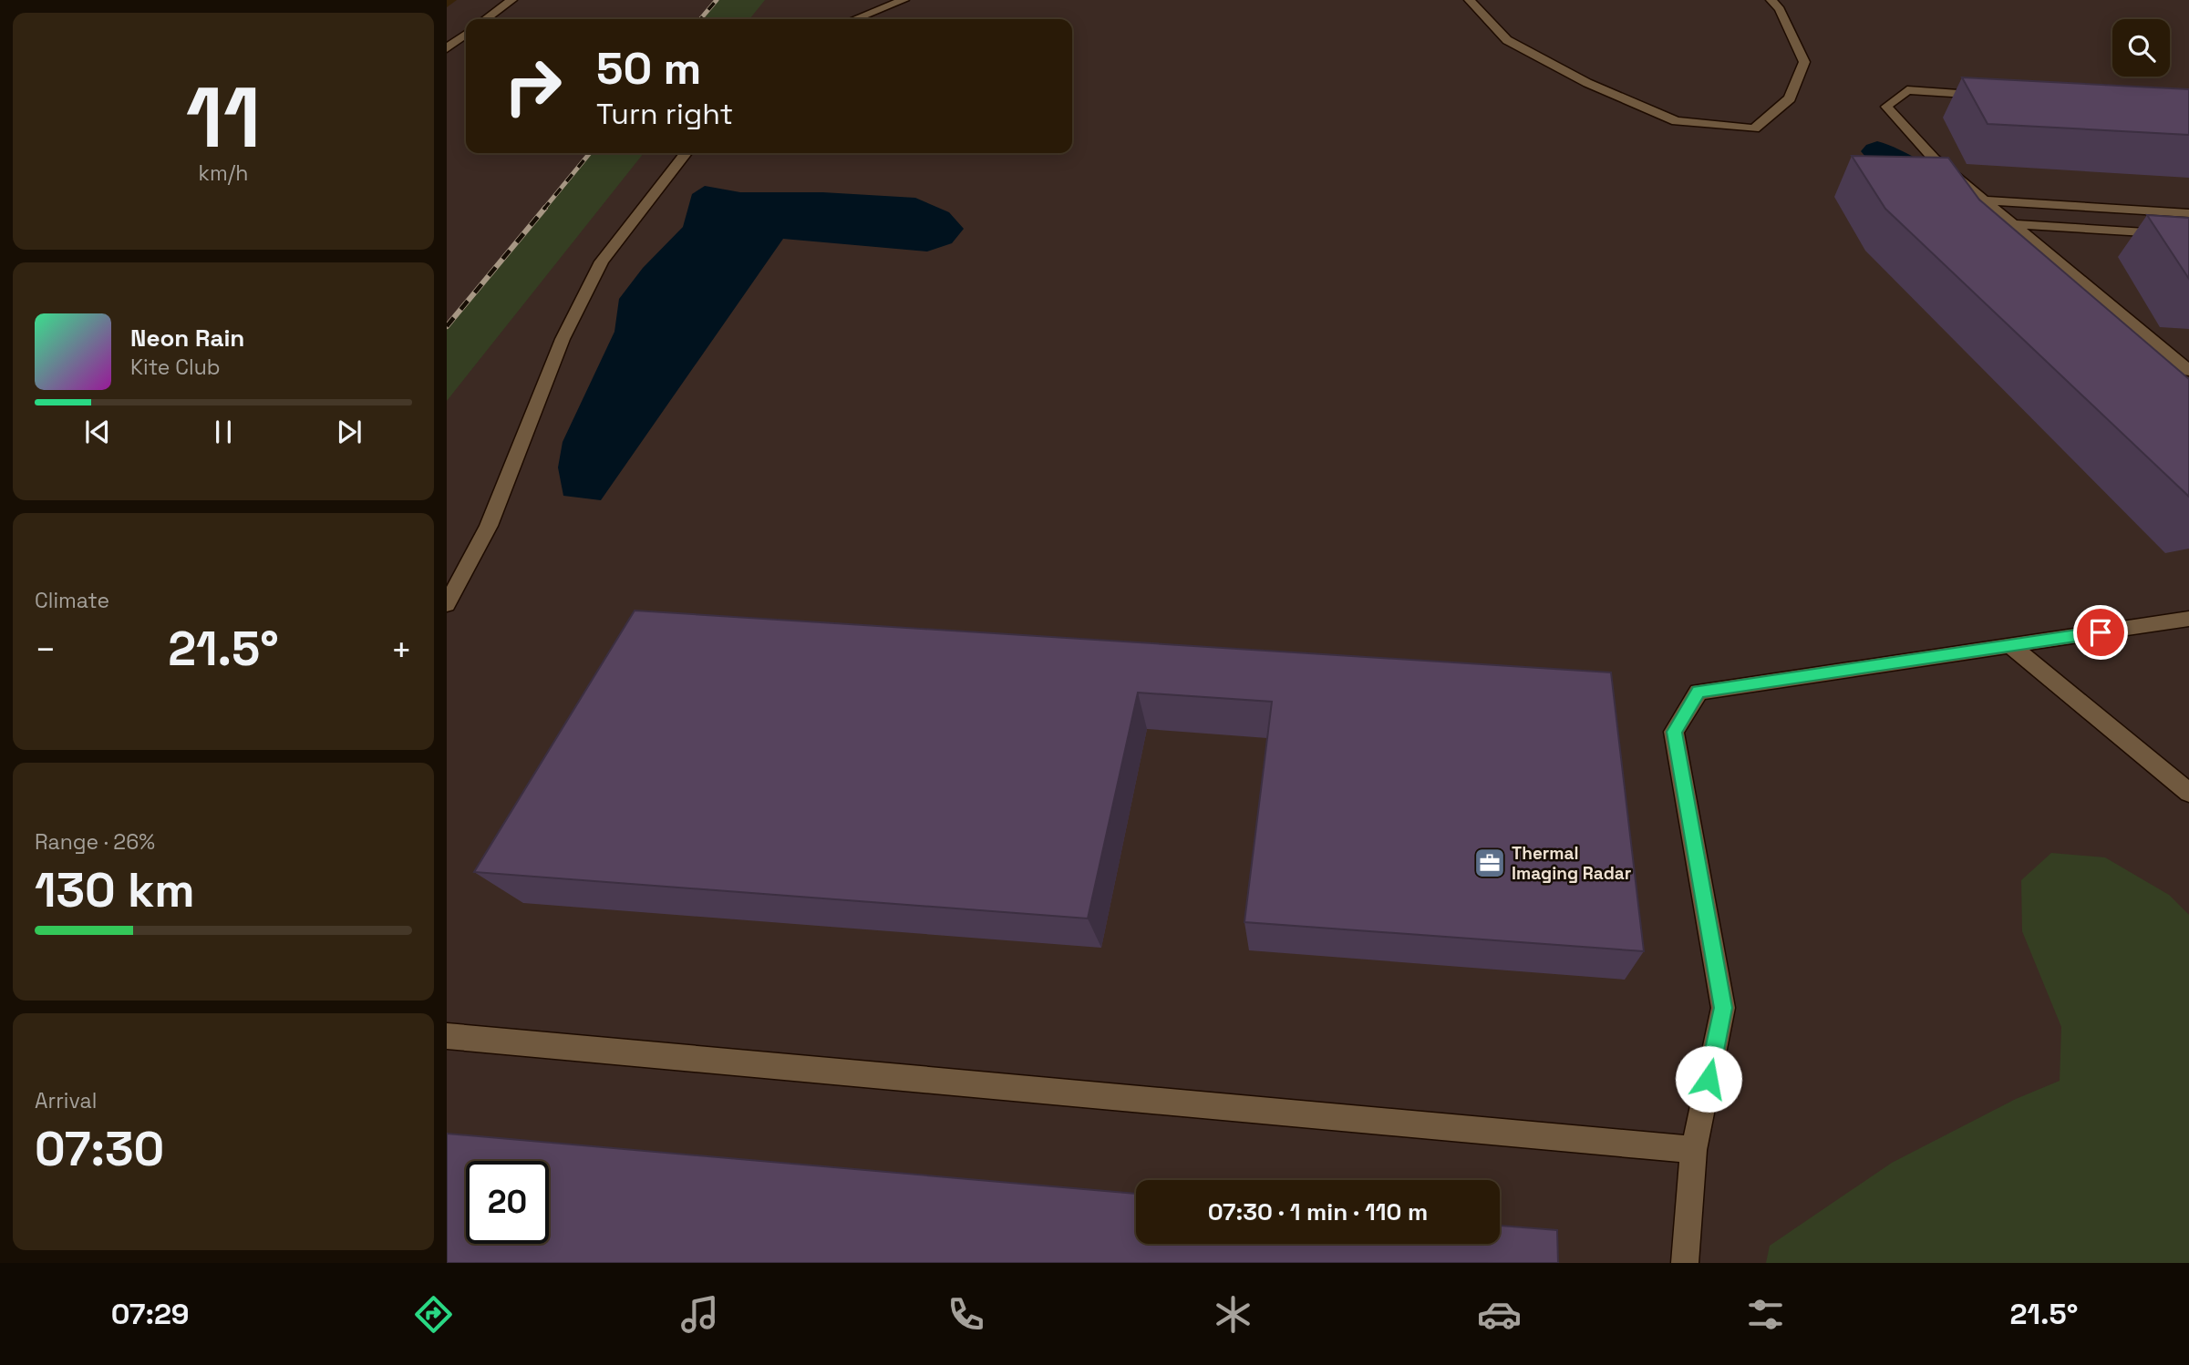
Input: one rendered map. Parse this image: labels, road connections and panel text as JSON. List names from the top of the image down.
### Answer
{
  "places": {
    "office": ["Thermal Imaging Radar"]
  },
  "page": {
    "tile": [
      ["11", "km/h"],
      "Climate",
      ["Range · 26%", "130 km"],
      ["Arrival", "07:30"]
    ],
    "turn": ["50 m", "Turn right"],
    "song": ["Neon Rain", "Kite Club"],
    "heat": ["−", "21.5°", "+"],
    "limit": "20",
    "trip": "07:30 · 1 min · 110 m",
    "tabs": ["07:29", "21.5°"]
  }
}
